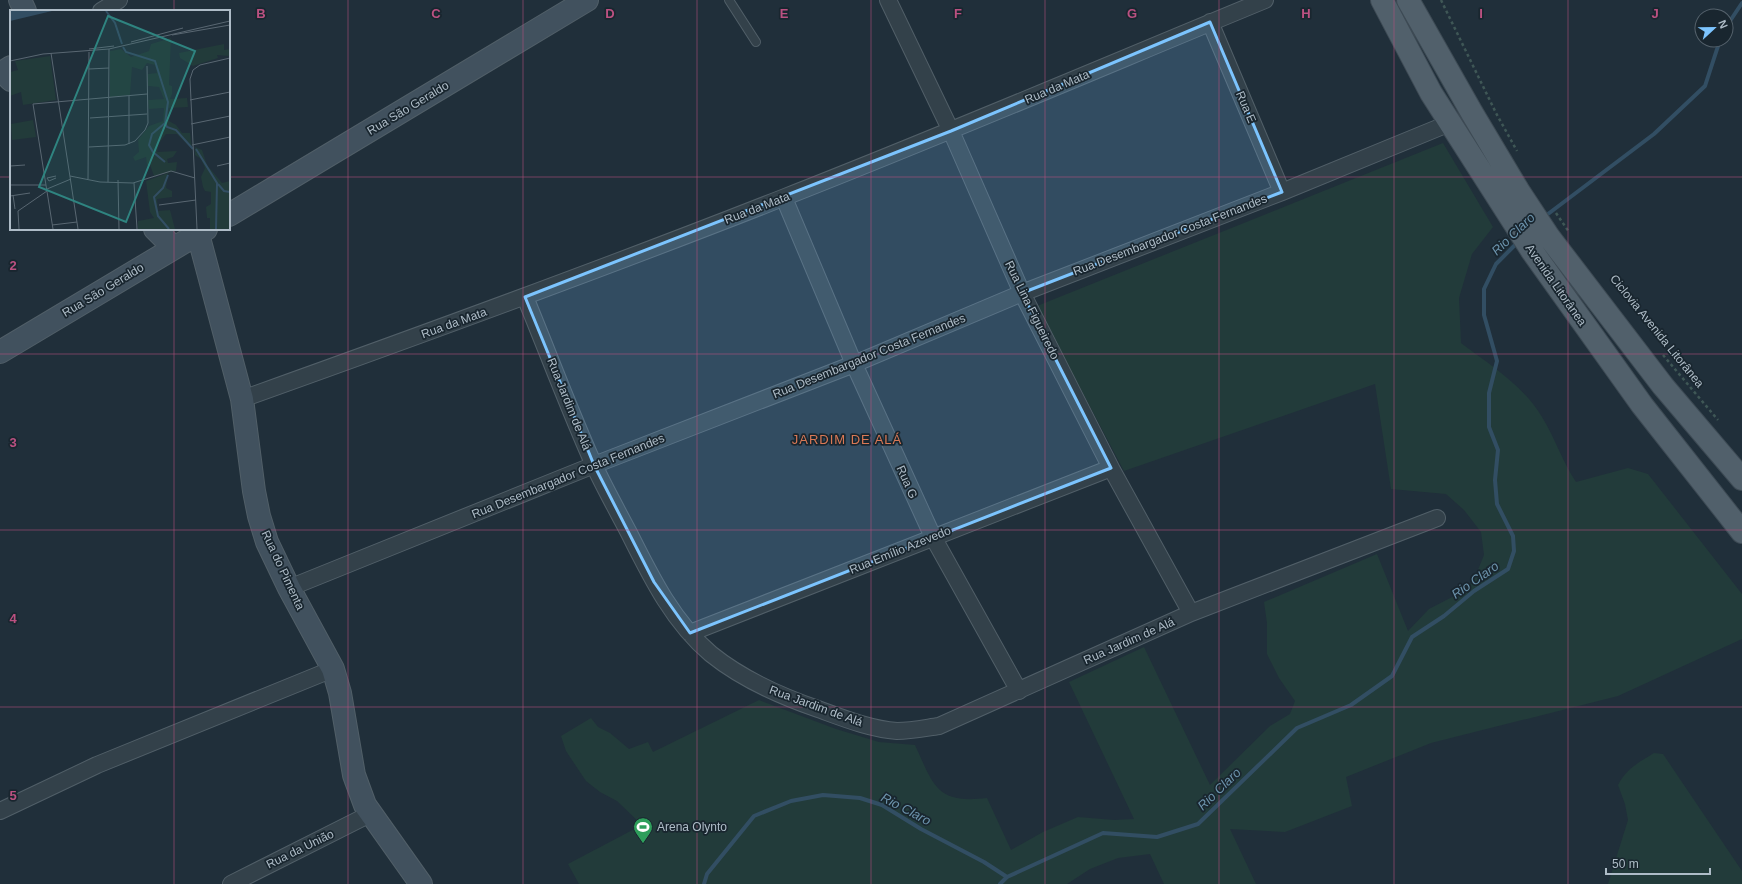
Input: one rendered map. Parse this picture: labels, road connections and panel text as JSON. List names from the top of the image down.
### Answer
{
  "streets": {
    "main road": ["Avenida Litorânea"],
    "street": [
      "Rua da Mata",
      "Rua E",
      "Rua São Geraldo",
      "Rua Desembargador Costa Fernandes",
      "Rua Lina Figueiredo",
      "Rua Jardim de Alá",
      "Rua G",
      "Rua Emílio Azevedo",
      "Rua do Pimenta",
      "Rua da União"
    ],
    "path": ["Ciclovia Avenida Litorânea"]
  },
  "crossings": [
    ["Rua da Mata", "Rua E"],
    ["Rua da Mata", "Rua Lina Figueiredo"],
    ["Rua da Mata", "Rua Jardim de Alá"],
    ["Rua da Mata", "Rua G"],
    ["Rua da Mata", "Rua do Pimenta"],
    ["Rua E", "Rua Desembargador Costa Fernandes"],
    ["Rua São Geraldo", "Rua do Pimenta"],
    ["Rua Desembargador Costa Fernandes", "Avenida Litorânea"],
    ["Rua Desembargador Costa Fernandes", "Rua Lina Figueiredo"],
    ["Rua Desembargador Costa Fernandes", "Rua Jardim de Alá"],
    ["Rua Desembargador Costa Fernandes", "Rua G"],
    ["Rua Desembargador Costa Fernandes", "Rua do Pimenta"],
    ["Rua Lina Figueiredo", "Rua Jardim de Alá"],
    ["Rua Lina Figueiredo", "Rua Emílio Azevedo"],
    ["Rua Jardim de Alá", "Rua G"],
    ["Rua Jardim de Alá", "Rua Emílio Azevedo"],
    ["Rua G", "Rua Emílio Azevedo"],
    ["Rua do Pimenta", "Rua da União"]
  ],
  "districts": ["JARDIM DE ALÁ"],
  "water": ["Rio Claro"],
  "places": {
    "sports": ["Arena Olynto"]
  },
  "scale_bar": "50 m",
  "north": "right",
  "grid": {
    "columns": [
      "B",
      "C",
      "D",
      "E",
      "F",
      "G",
      "H",
      "I",
      "J"
    ],
    "rows": [
      "2",
      "3",
      "4",
      "5"
    ]
  }
}
